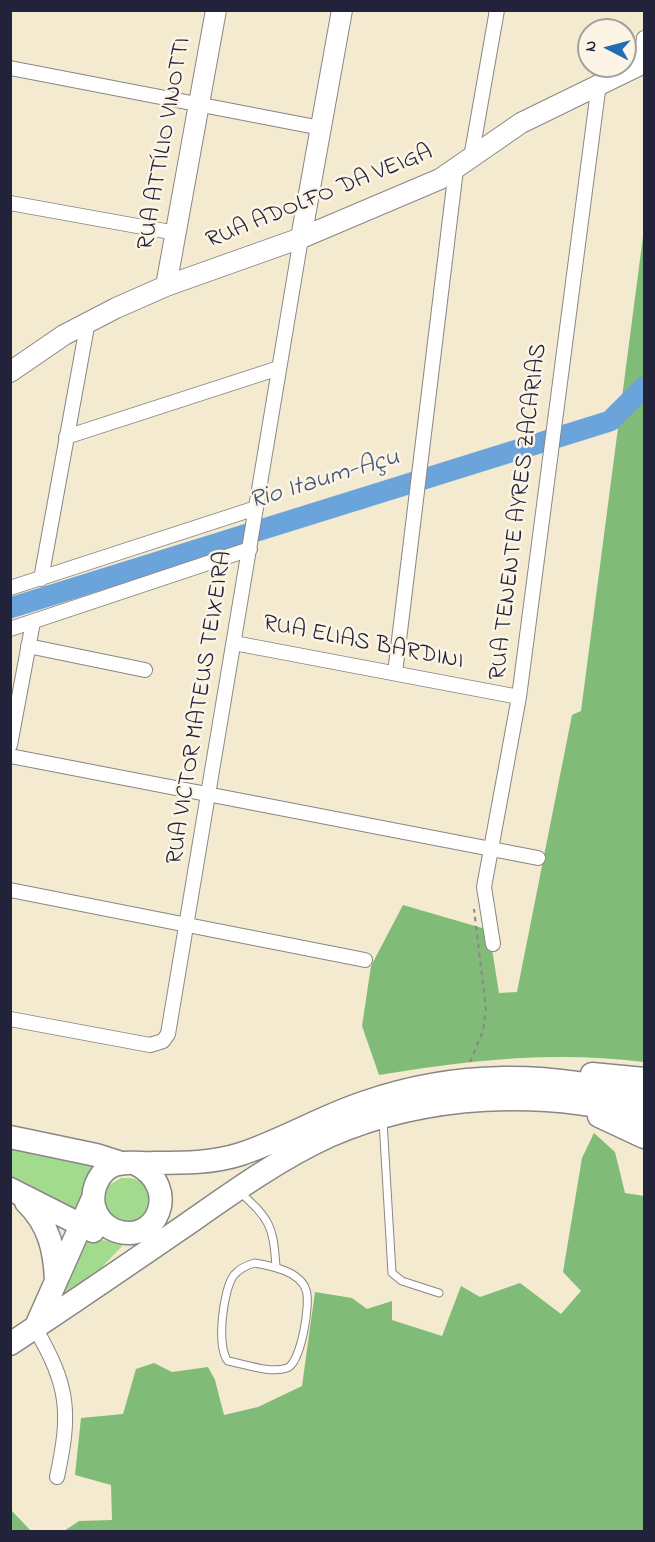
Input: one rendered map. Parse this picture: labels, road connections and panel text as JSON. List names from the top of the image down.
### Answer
{
  "streets": {
    "street": [
      "RUA ATTÍLIO VINOTTI",
      "RUA ADOLFO DA VEIGA",
      "RUA TENENTE AYRES ZACARIAS",
      "RUA ELIAS BARDINI",
      "RUA VICTOR MATEUS TEIXEIRA"
    ]
  },
  "crossings": [
    ["RUA ATTÍLIO VINOTTI", "RUA ADOLFO DA VEIGA"],
    ["RUA ADOLFO DA VEIGA", "RUA TENENTE AYRES ZACARIAS"],
    ["RUA ADOLFO DA VEIGA", "RUA VICTOR MATEUS TEIXEIRA"],
    ["RUA TENENTE AYRES ZACARIAS", "RUA ELIAS BARDINI"],
    ["RUA ELIAS BARDINI", "RUA VICTOR MATEUS TEIXEIRA"]
  ],
  "water": ["Rio Itaum-Açu"],
  "north": "left"
}
